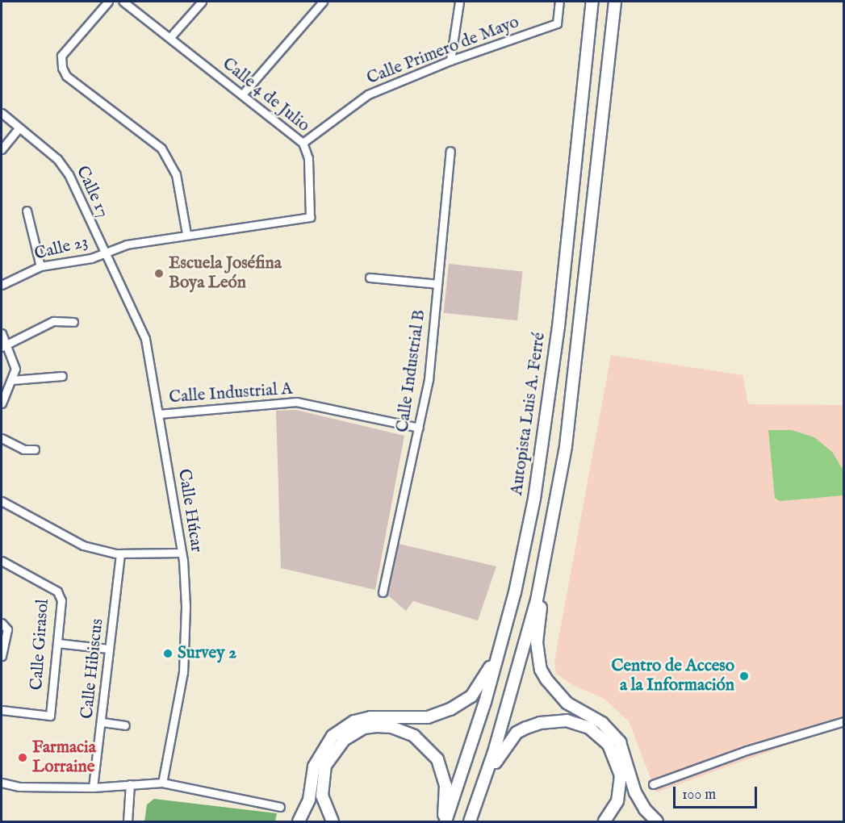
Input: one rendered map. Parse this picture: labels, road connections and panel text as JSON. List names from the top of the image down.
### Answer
{
  "streets": {
    "highway": ["Autopista Luis A. Ferré"],
    "street": [
      "Calle Primero de Mayo",
      "Calle 4 de Julio",
      "Calle 17",
      "Calle 23",
      "Calle Industrial B",
      "Calle Industrial A",
      "Calle Húcar",
      "Calle Girasol",
      "Calle Hibiscus"
    ]
  },
  "crossings": [
    ["Calle Primero de Mayo", "Calle 4 de Julio"],
    ["Calle 4 de Julio", "Calle 17"],
    ["Calle 4 de Julio", "Calle 23"],
    ["Calle 4 de Julio", "Calle Húcar"],
    ["Calle 17", "Calle 23"],
    ["Calle 17", "Calle Húcar"],
    ["Calle 23", "Calle Húcar"],
    ["Calle Industrial B", "Calle Industrial A"],
    ["Calle Industrial A", "Calle Húcar"]
  ],
  "places": [
    "Escuela Joséfina Boya León",
    "Survey 2",
    "Centro de Acceso a la Información",
    "Farmacia Lorraine"
  ],
  "scale_bar": "100 m"
}
